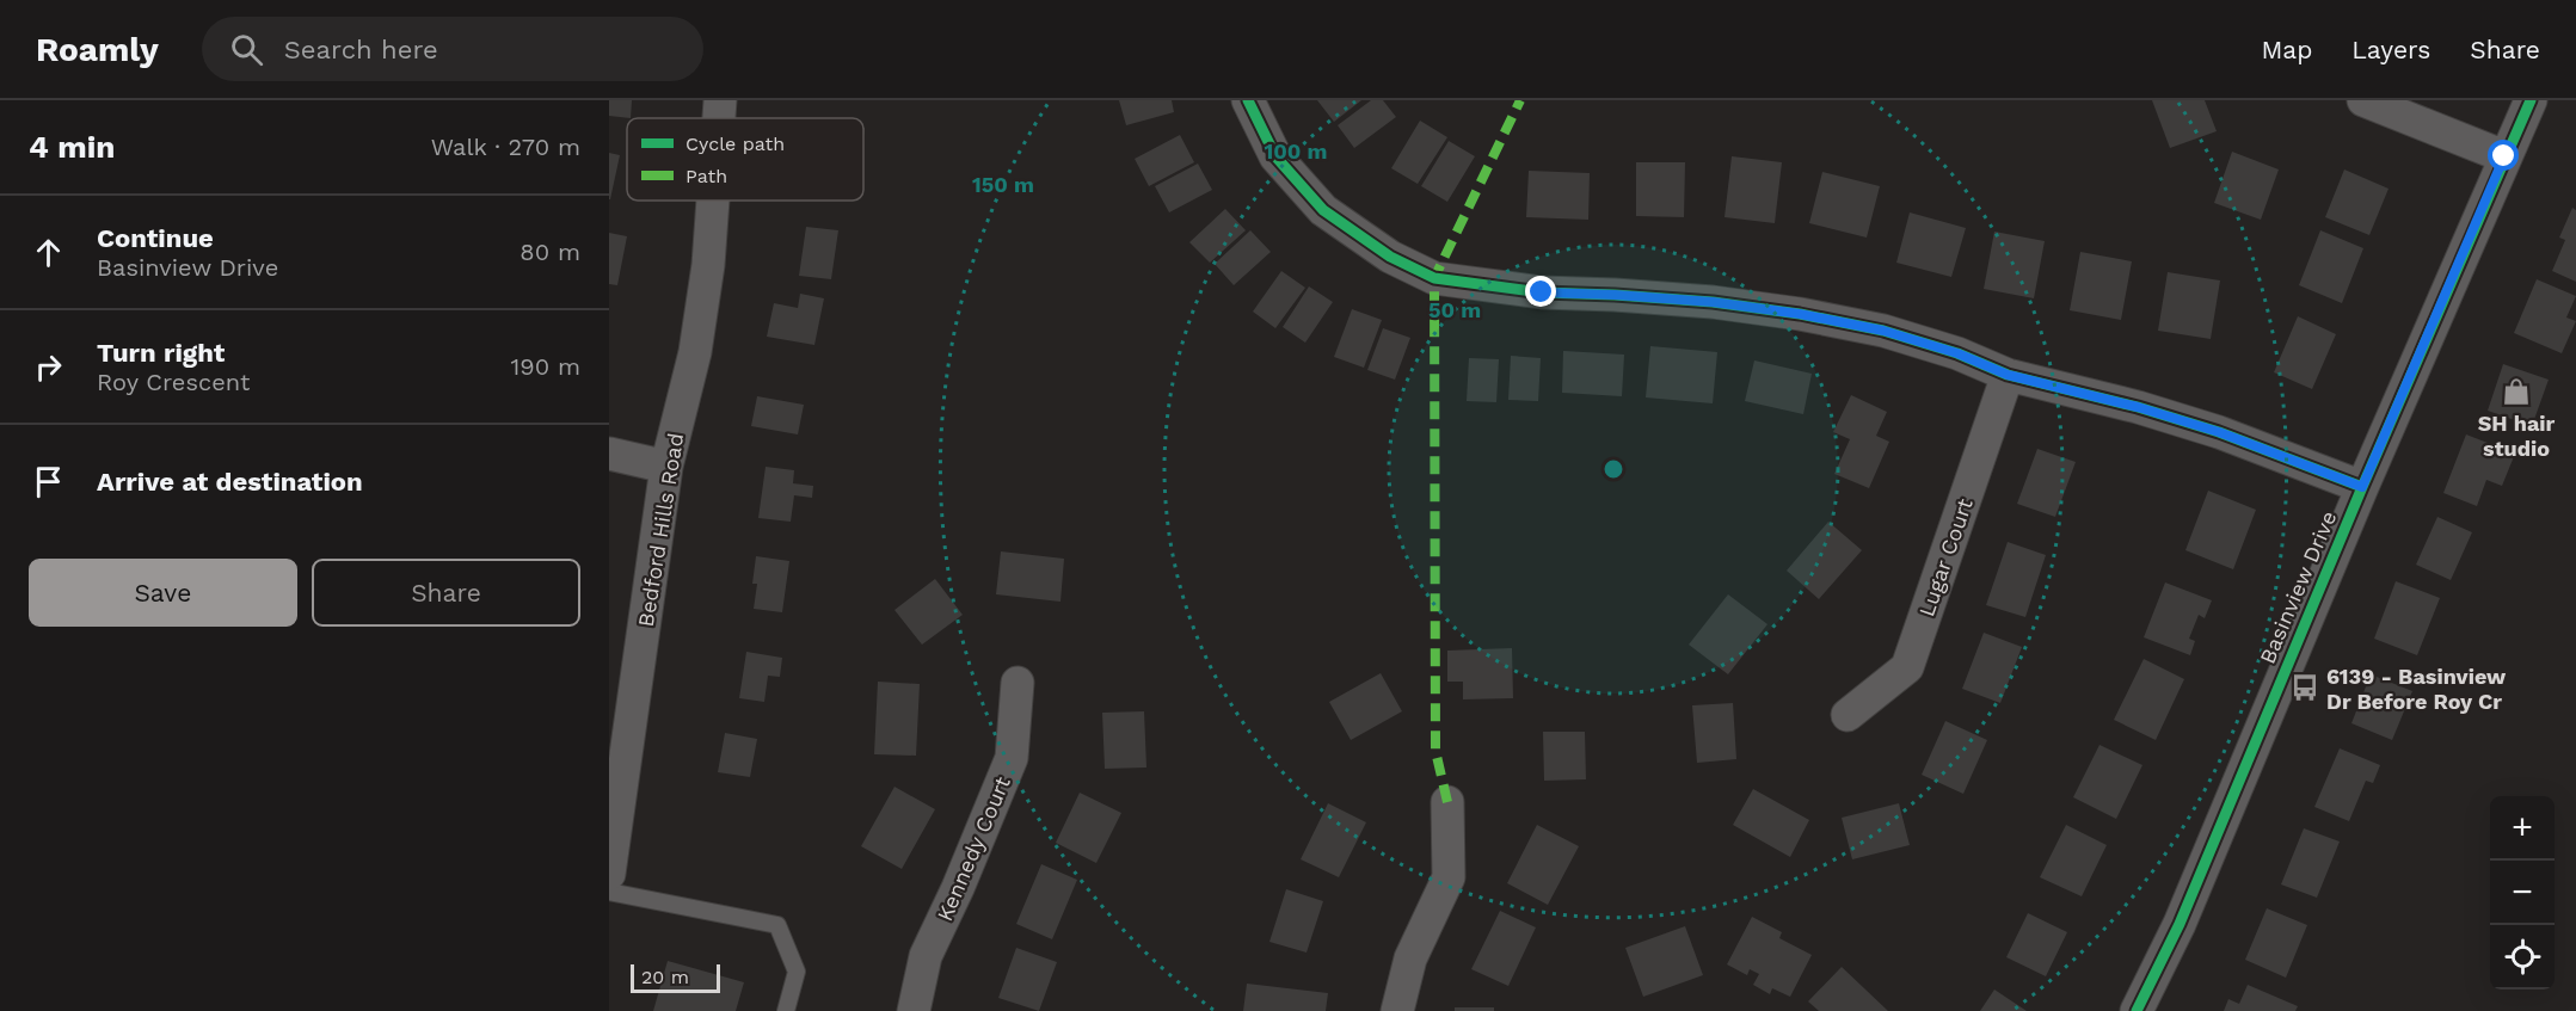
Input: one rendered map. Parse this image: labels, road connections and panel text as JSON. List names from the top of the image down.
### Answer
{
  "streets": {
    "street": [
      "Bedford Hills Road",
      "Lugar Court",
      "Basinview Drive",
      "Kennedy Court"
    ]
  },
  "places": {
    "shop": ["SH hair studio"],
    "bus stop": ["6139 - Basinview Dr Before Roy Cr"]
  },
  "legend": ["Cycle path", "Path"],
  "scale_bar": "20 m",
  "page": {
    "header": "Roamly",
    "search": "Search here",
    "nav": ["Map", "Layers", "Share"],
    "heading": ["4 min", "Walk · 270 m"],
    "list": [
      ["Continue", "Basinview Drive", "80 m"],
      ["Turn right", "Roy Crescent", "190 m"],
      "Arrive at destination"
    ],
    "buttons": ["Save", "Share"],
    "map_buttons": ["+", "−"],
    "scale": "20 m"
  },
  "rings": ["100 m", "150 m", "50 m"]
}
